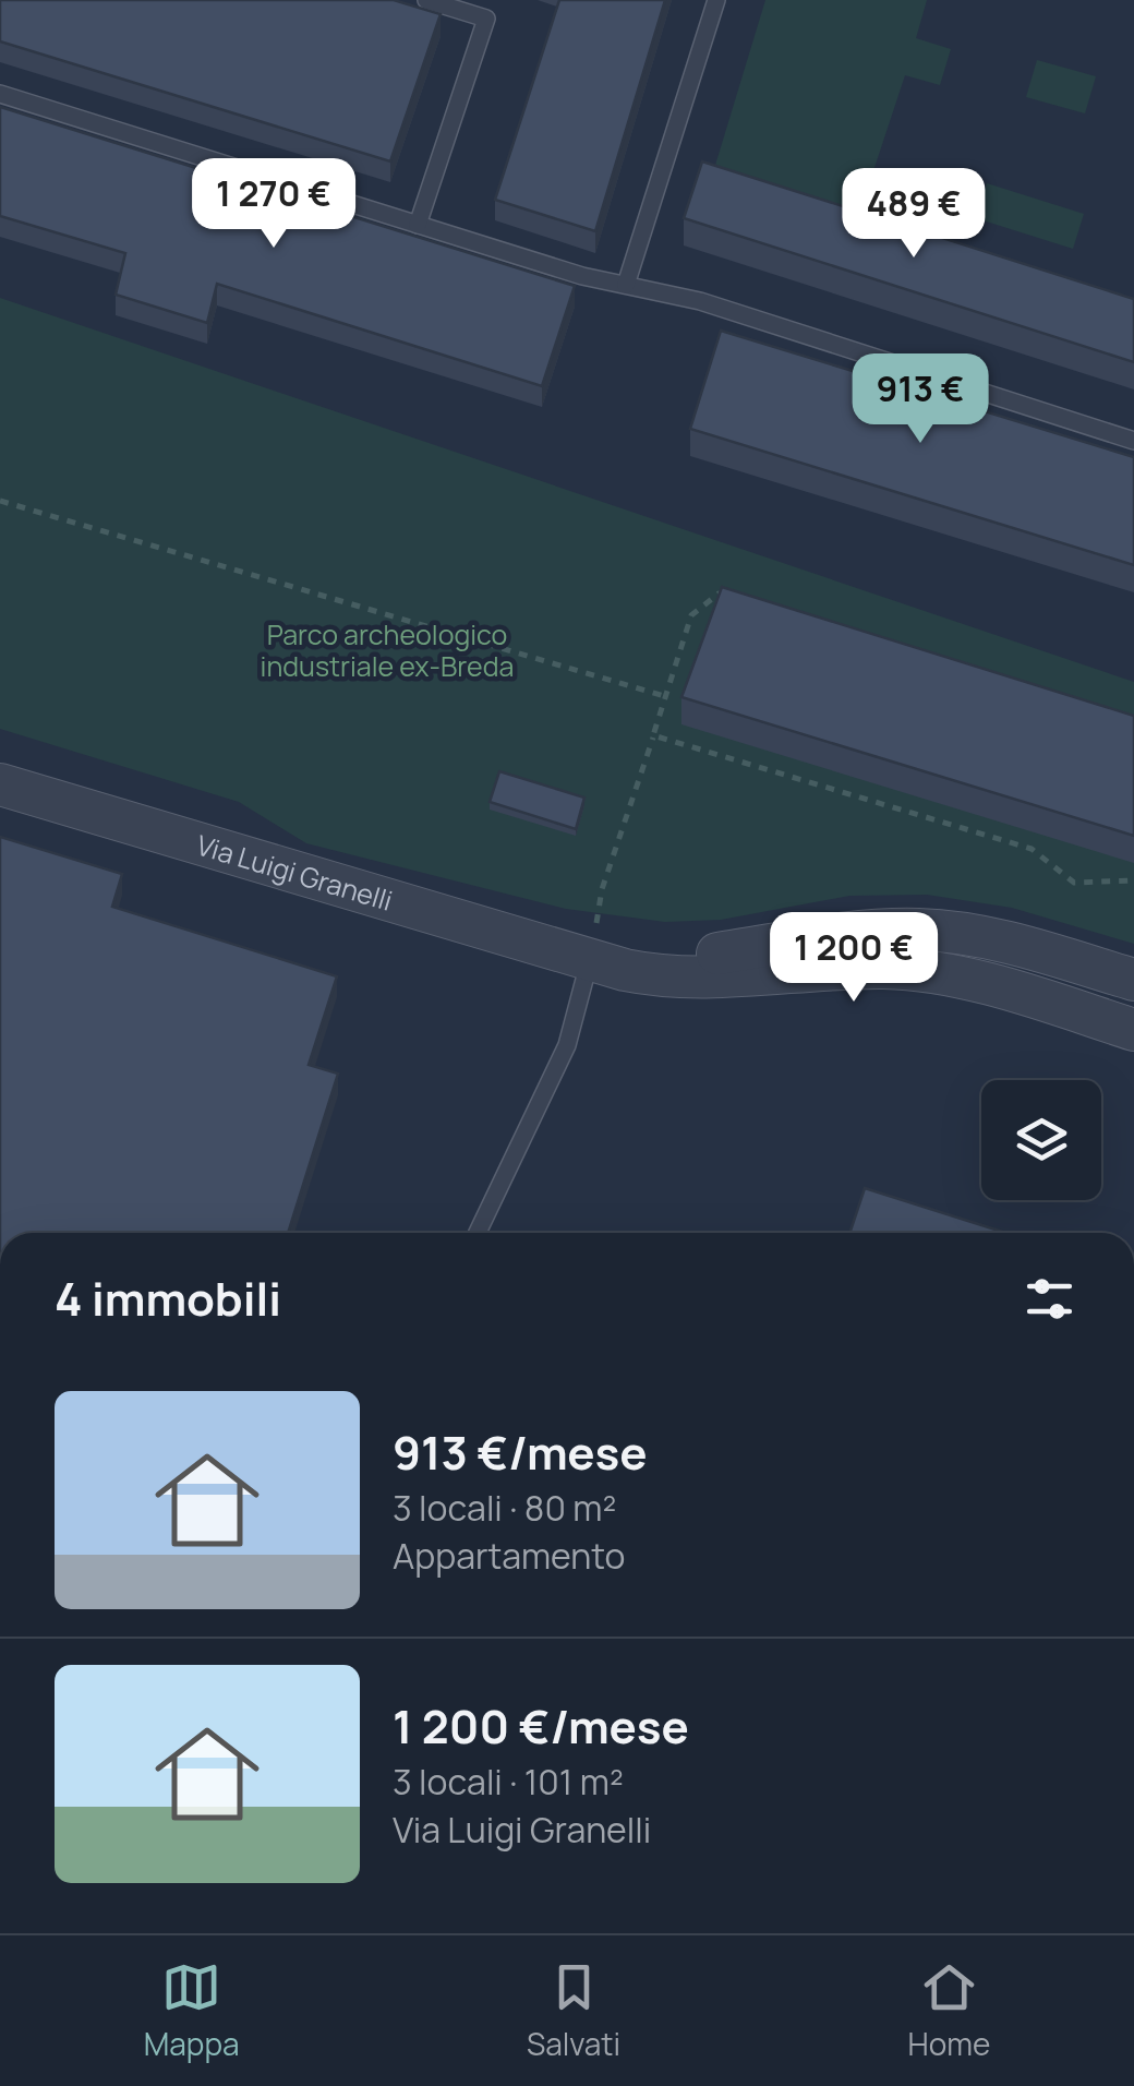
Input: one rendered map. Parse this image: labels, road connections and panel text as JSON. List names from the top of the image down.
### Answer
{
  "streets": {
    "street": ["Via Luigi Granelli"]
  },
  "parks": ["Parco archeologico industriale ex-Breda"],
  "page": {
    "price": [
      "1 270 €",
      "489 €",
      "913 €",
      "1 200 €"
    ],
    "heading": "4 immobili",
    "list": [
      {
        "name": "913 €/mese",
        "note": "3 locali · 80 m² · Appartamento"
      },
      {
        "name": "1 200 €/mese",
        "note": "3 locali · 101 m² · Via Luigi Granelli"
      }
    ],
    "tabs": ["Mappa", "Salvati", "Home"]
  }
}
